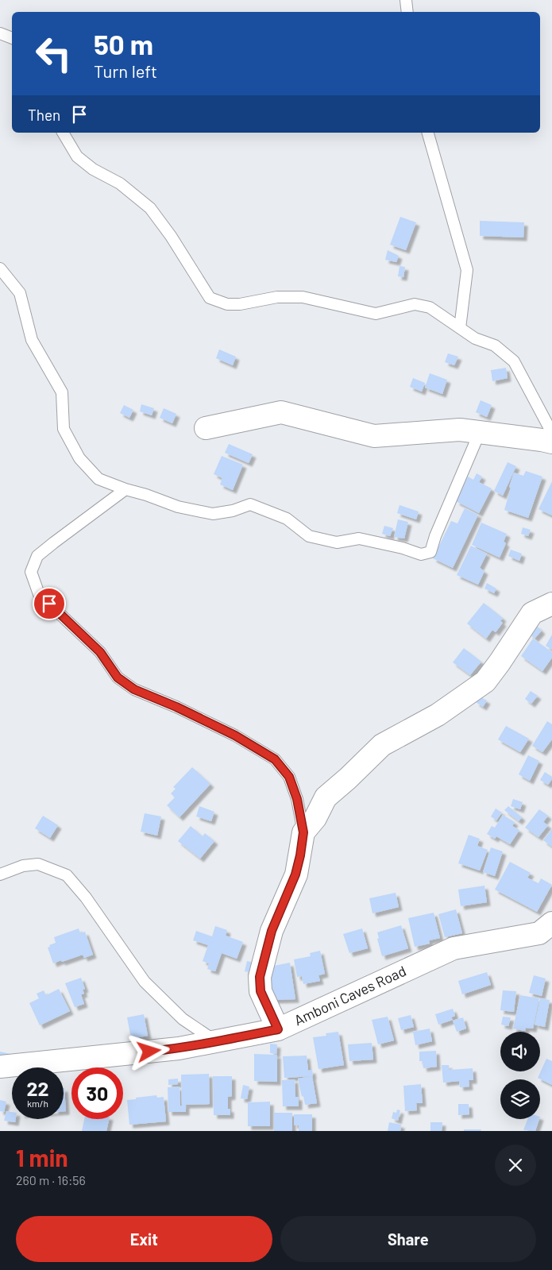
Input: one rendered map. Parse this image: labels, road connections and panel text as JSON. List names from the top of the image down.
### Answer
{
  "streets": {
    "street": ["Amboni Caves Road"]
  },
  "page": {
    "turn": ["50 m", "Turn left"],
    "then": "Then",
    "speed": "22 km/h",
    "limit": "30",
    "heading": ["1 min", "260 m · 16:56"],
    "buttons": ["Exit", "Share"]
  }
}
